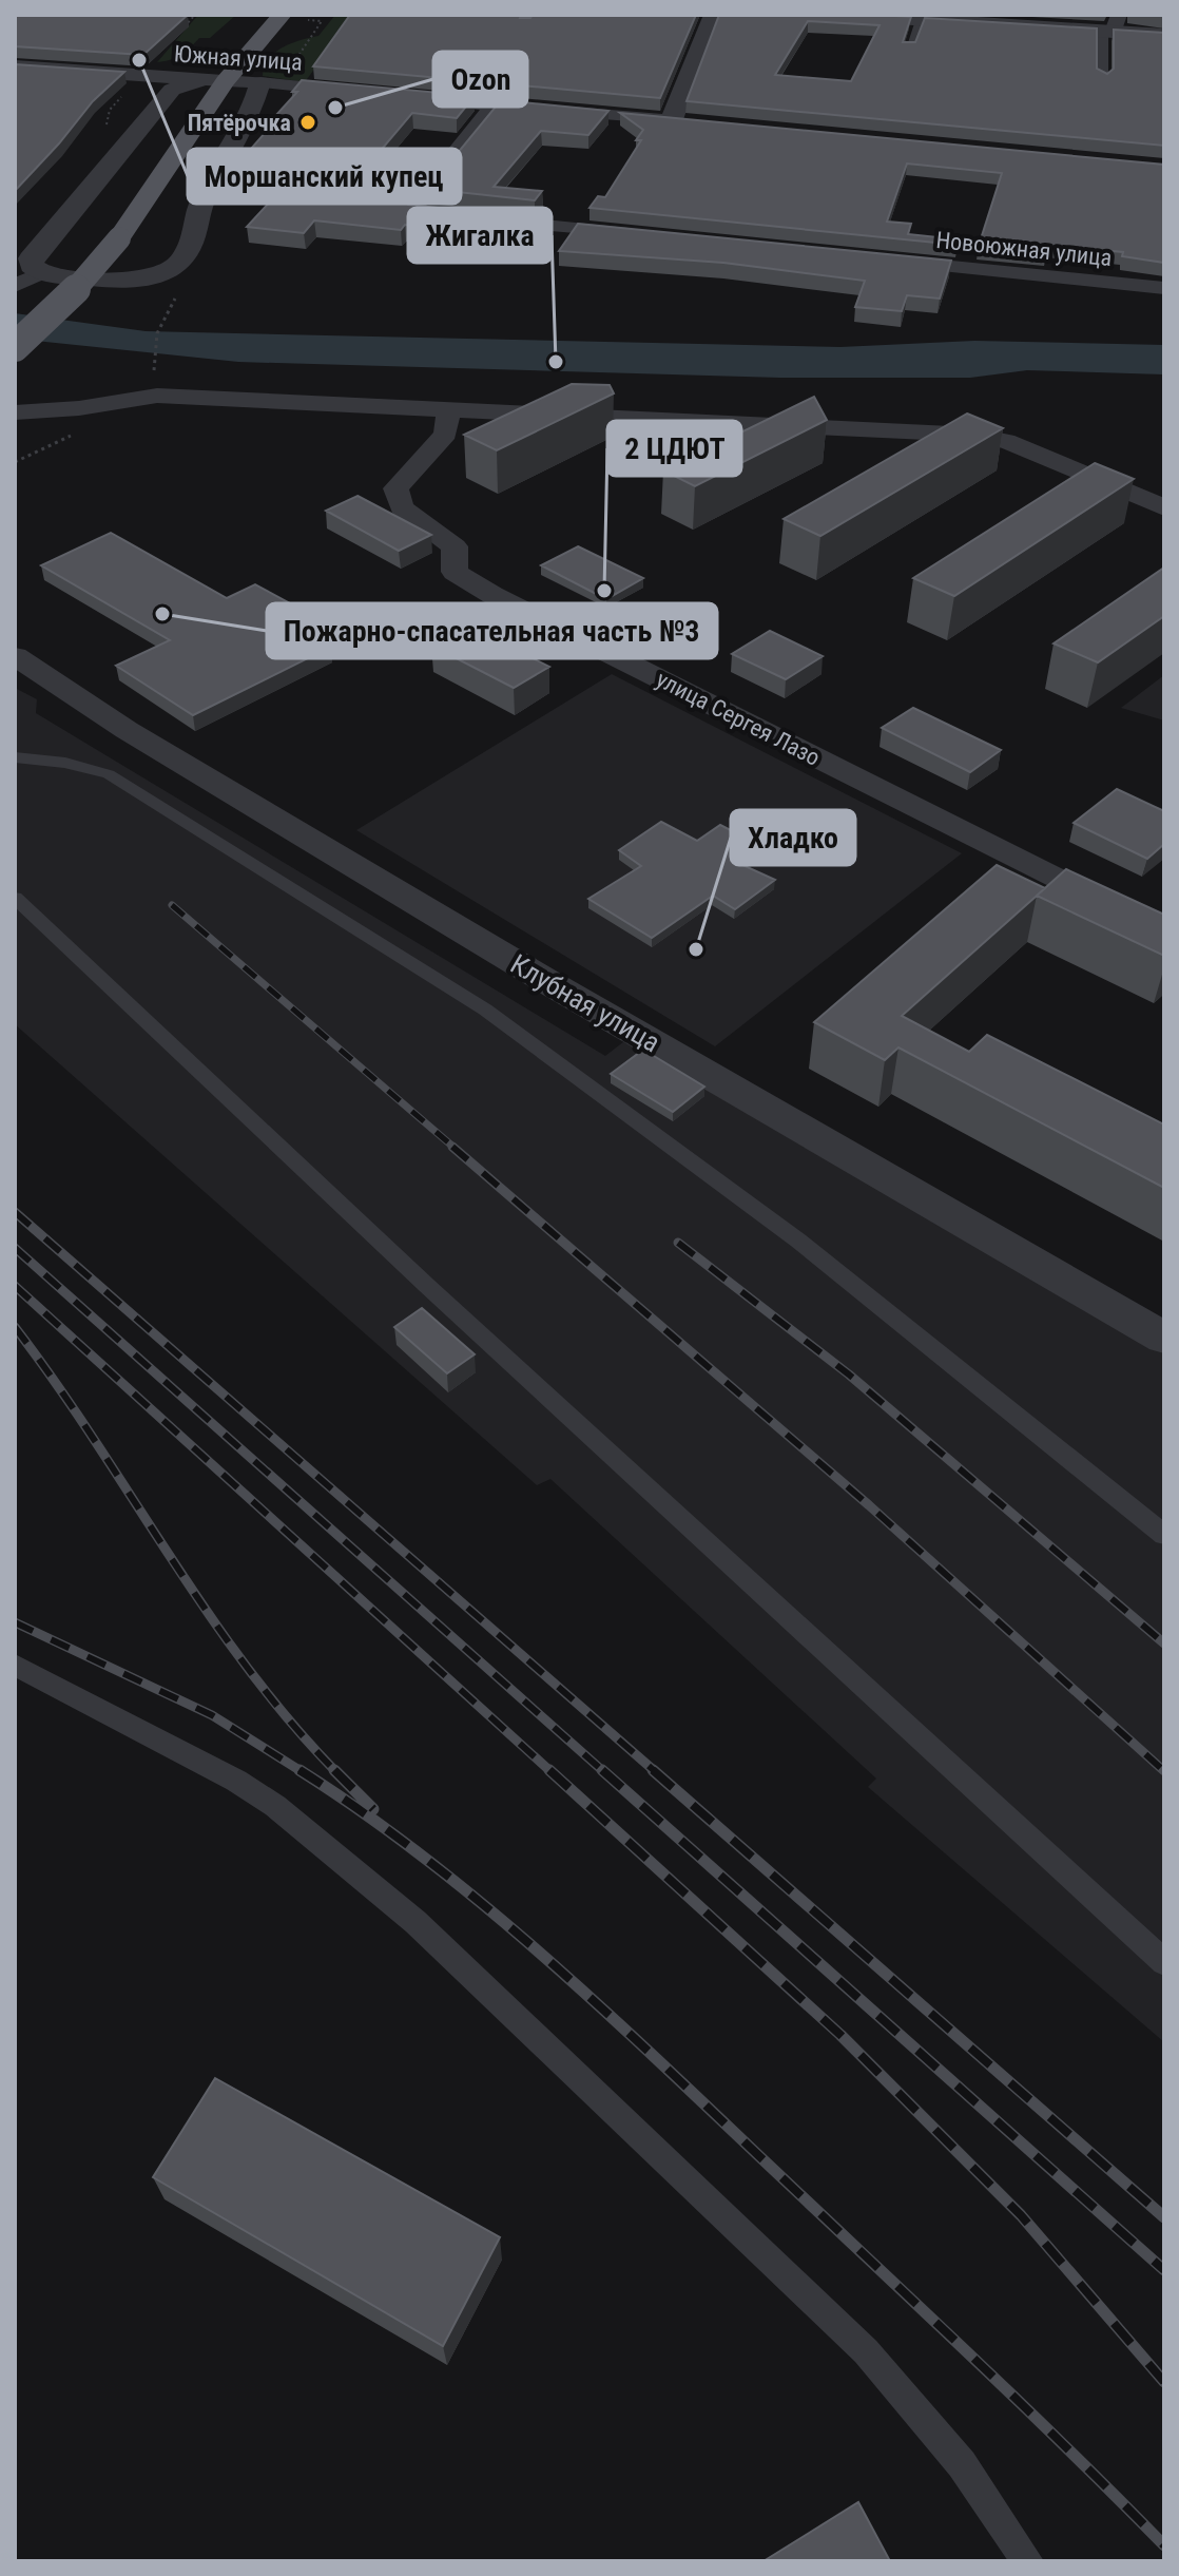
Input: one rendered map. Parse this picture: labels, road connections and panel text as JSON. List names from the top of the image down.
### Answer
{
  "streets": {
    "street": [
      "Южная улица",
      "Новоюжная улица",
      "улица Сергея Лазо",
      "Клубная улица"
    ]
  },
  "places": [
    "Моршанский купец",
    "Ozon",
    "Пятёрочка",
    "Жигалка",
    "2 ЦДЮТ",
    "Пожарно-спасательная часть №3",
    "Хладко"
  ]
}
